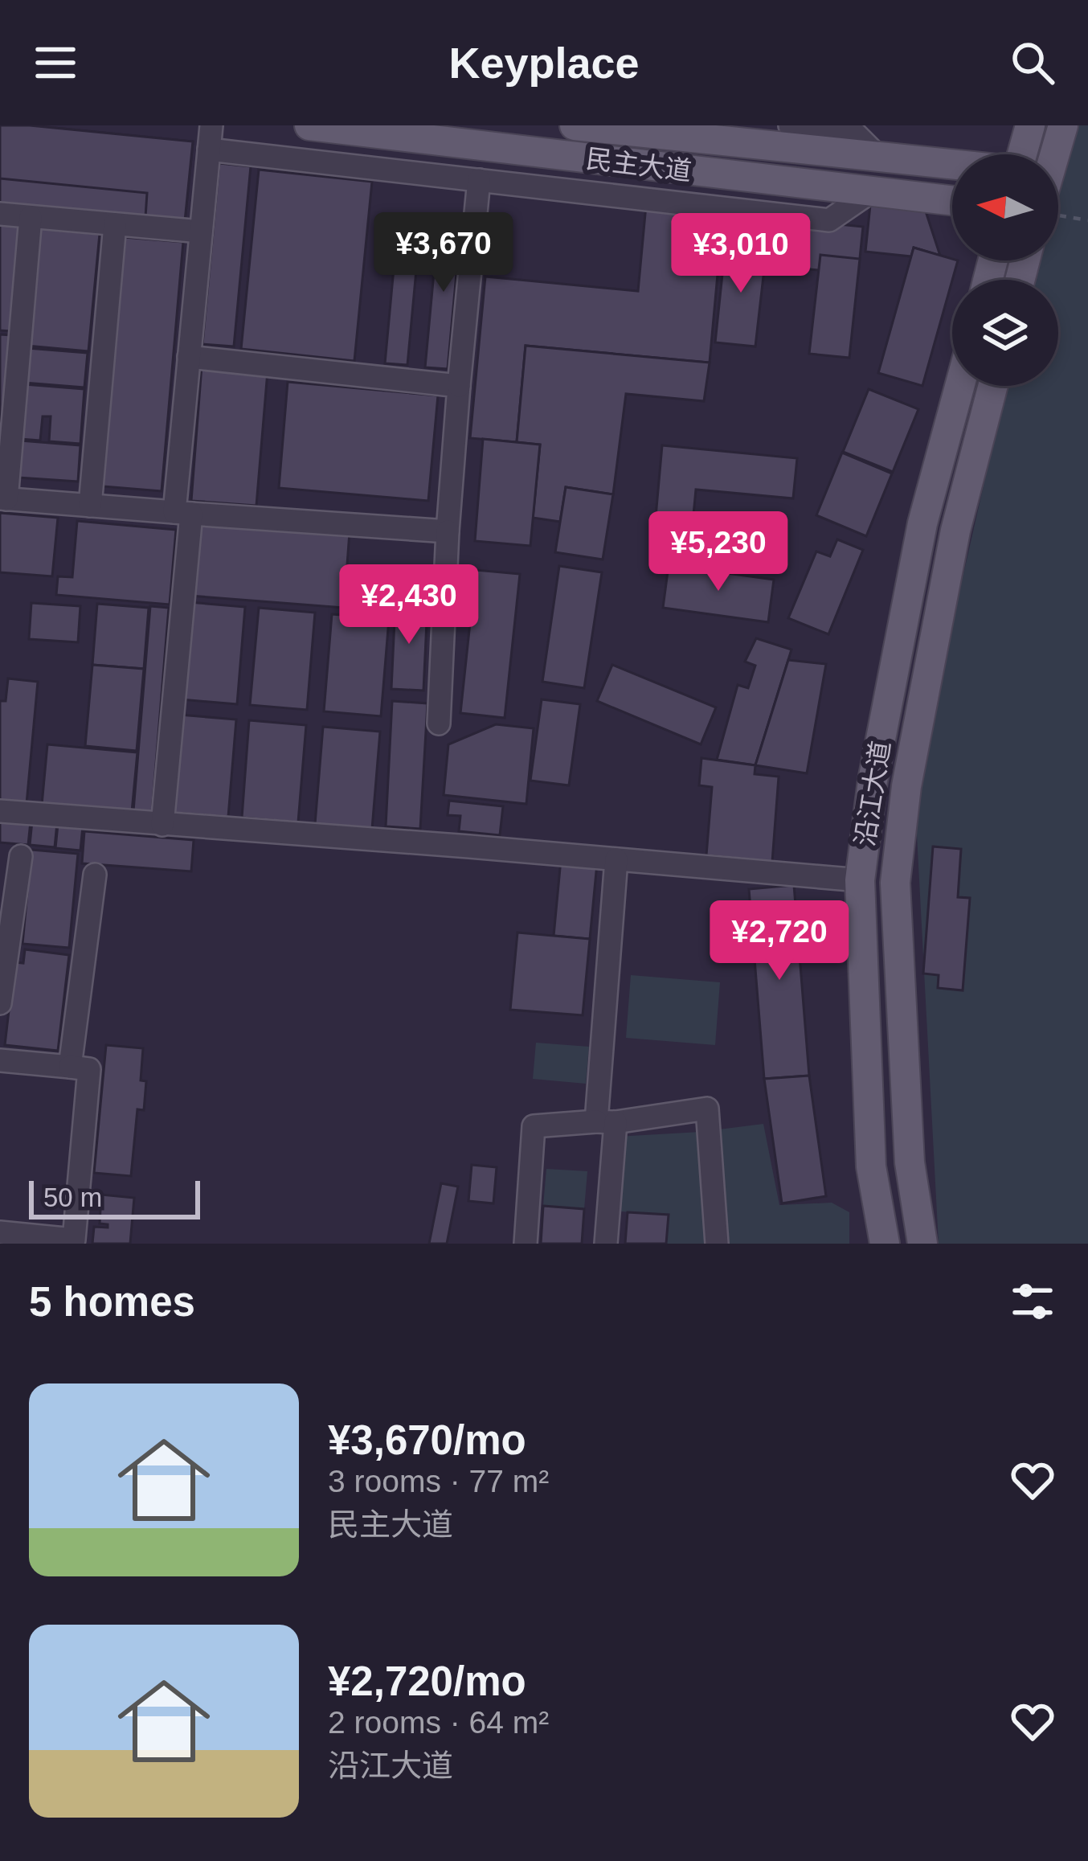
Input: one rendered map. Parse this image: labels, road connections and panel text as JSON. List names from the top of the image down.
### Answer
{
  "streets": {
    "main road": ["民主大道", "沿江大道"]
  },
  "scale_bar": "50 m",
  "north": "left",
  "page": {
    "header": "Keyplace",
    "price": [
      "¥3,670",
      "¥3,010",
      "¥5,230",
      "¥2,430",
      "¥2,720"
    ],
    "scale": "50 m",
    "heading": "5 homes",
    "list": [
      {
        "name": "¥3,670/mo",
        "note": "3 rooms · 77 m² · 民主大道"
      },
      {
        "name": "¥2,720/mo",
        "note": "2 rooms · 64 m² · 沿江大道"
      }
    ]
  }
}
